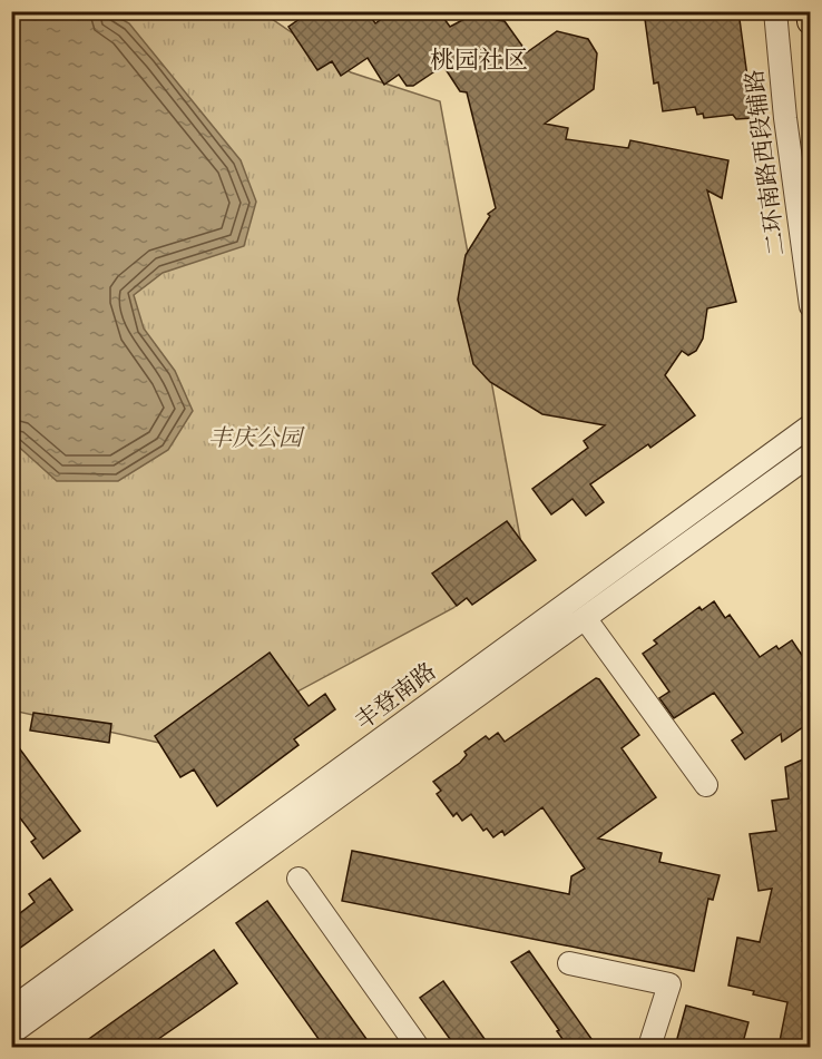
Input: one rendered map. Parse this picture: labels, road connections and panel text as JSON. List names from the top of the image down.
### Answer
{
  "streets": {
    "street": ["二环南路西段辅路", "丰登南路"]
  },
  "districts": ["桃园社区"],
  "parks": ["丰庆公园"]
}
